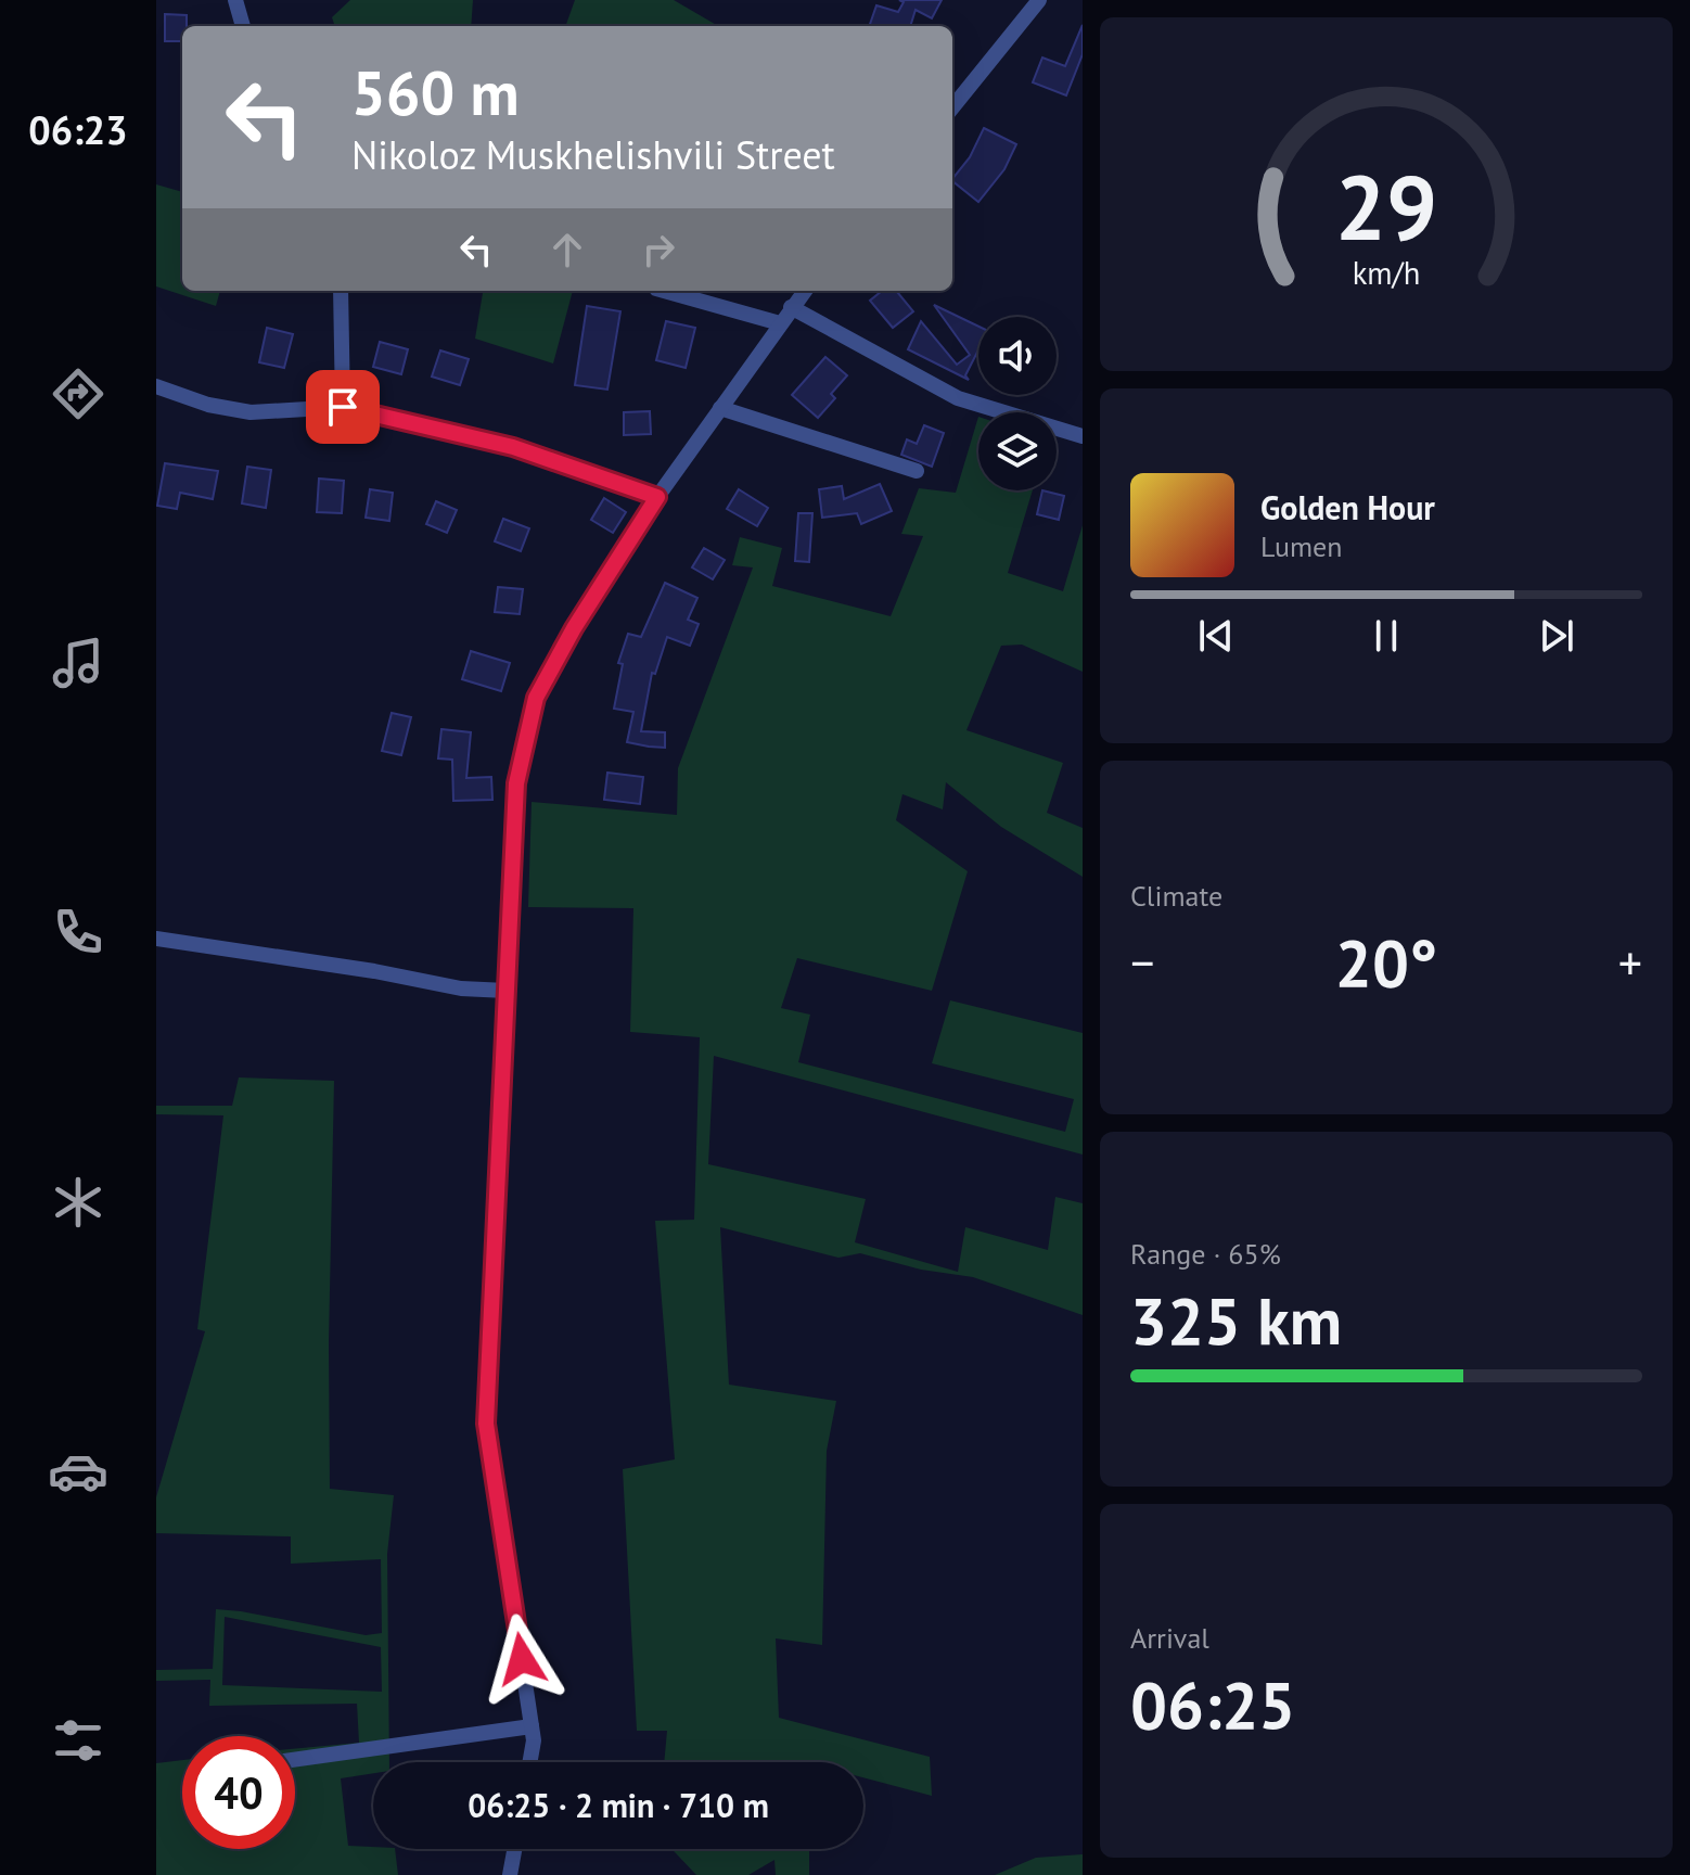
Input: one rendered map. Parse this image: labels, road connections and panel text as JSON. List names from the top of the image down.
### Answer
{
  "page": {
    "tabs": "06:23",
    "turn": ["560 m", "Nikoloz Muskhelishvili Street"],
    "song": ["Golden Hour", "Lumen"],
    "tile": [
      "Climate",
      ["Range · 65%", "325 km"],
      ["Arrival", "06:25"]
    ],
    "heat": ["−", "20°", "+"],
    "limit": "40",
    "trip": "06:25 · 2 min · 710 m",
    "gauge": ["29", "km/h"]
  }
}
